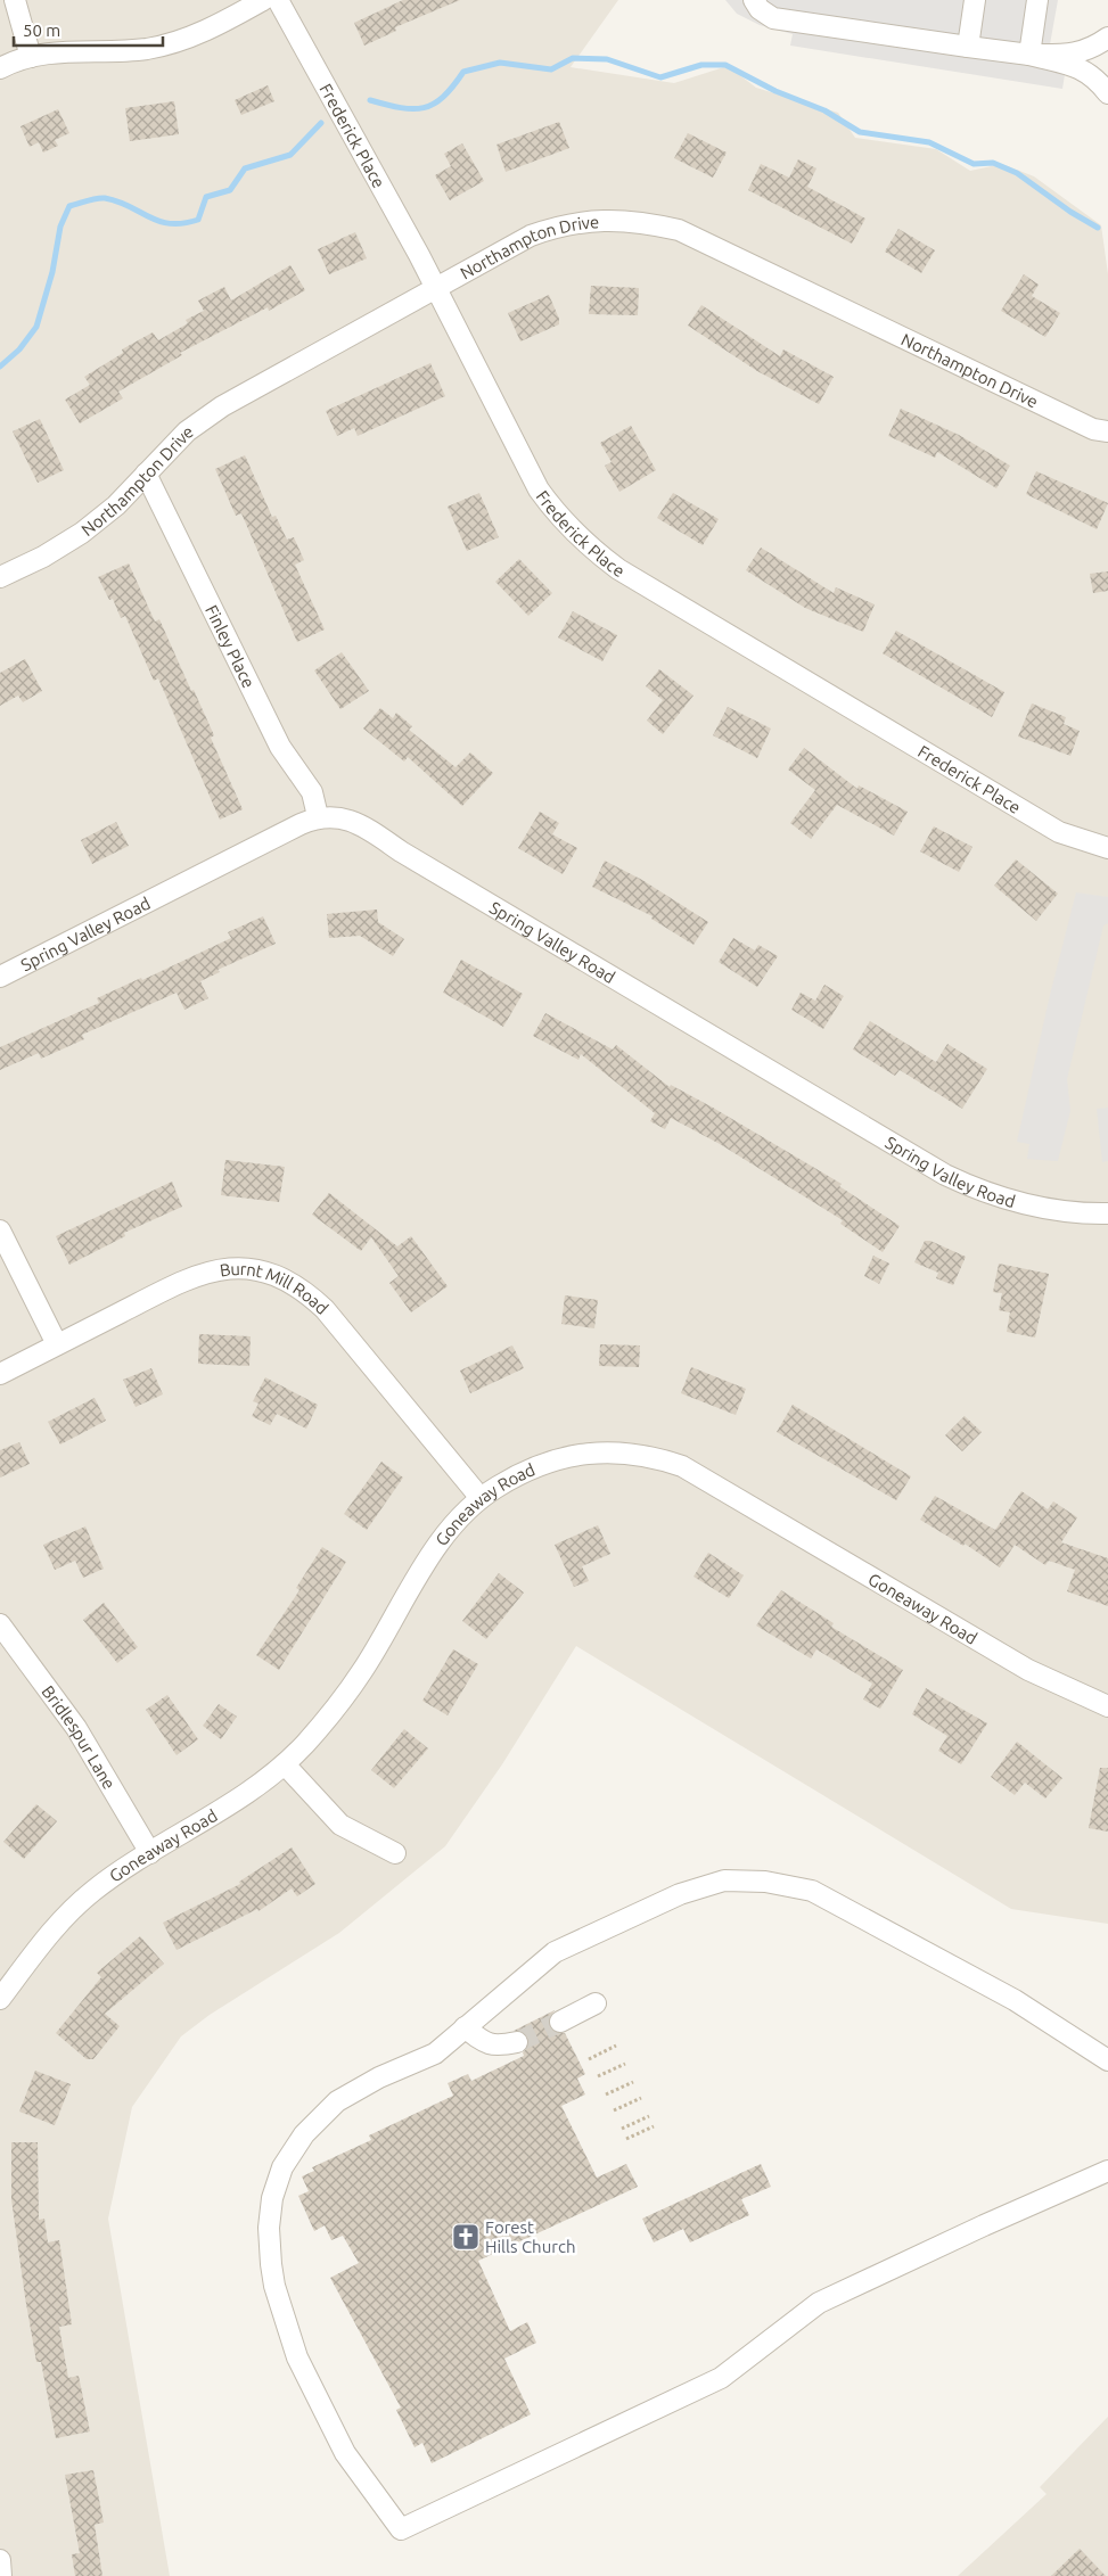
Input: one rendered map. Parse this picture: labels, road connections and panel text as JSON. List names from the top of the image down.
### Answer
{
  "streets": {
    "street": [
      "Frederick Place",
      "Northampton Drive",
      "Finley Place",
      "Spring Valley Road",
      "Burnt Mill Road",
      "Goneaway Road",
      "Bridlespur Lane"
    ]
  },
  "crossings": [
    ["Frederick Place", "Northampton Drive"],
    ["Northampton Drive", "Finley Place"],
    ["Finley Place", "Spring Valley Road"],
    ["Burnt Mill Road", "Goneaway Road"],
    ["Goneaway Road", "Bridlespur Lane"]
  ],
  "places": {
    "church": ["Forest Hills Church"]
  },
  "scale_bar": "50 m"
}
